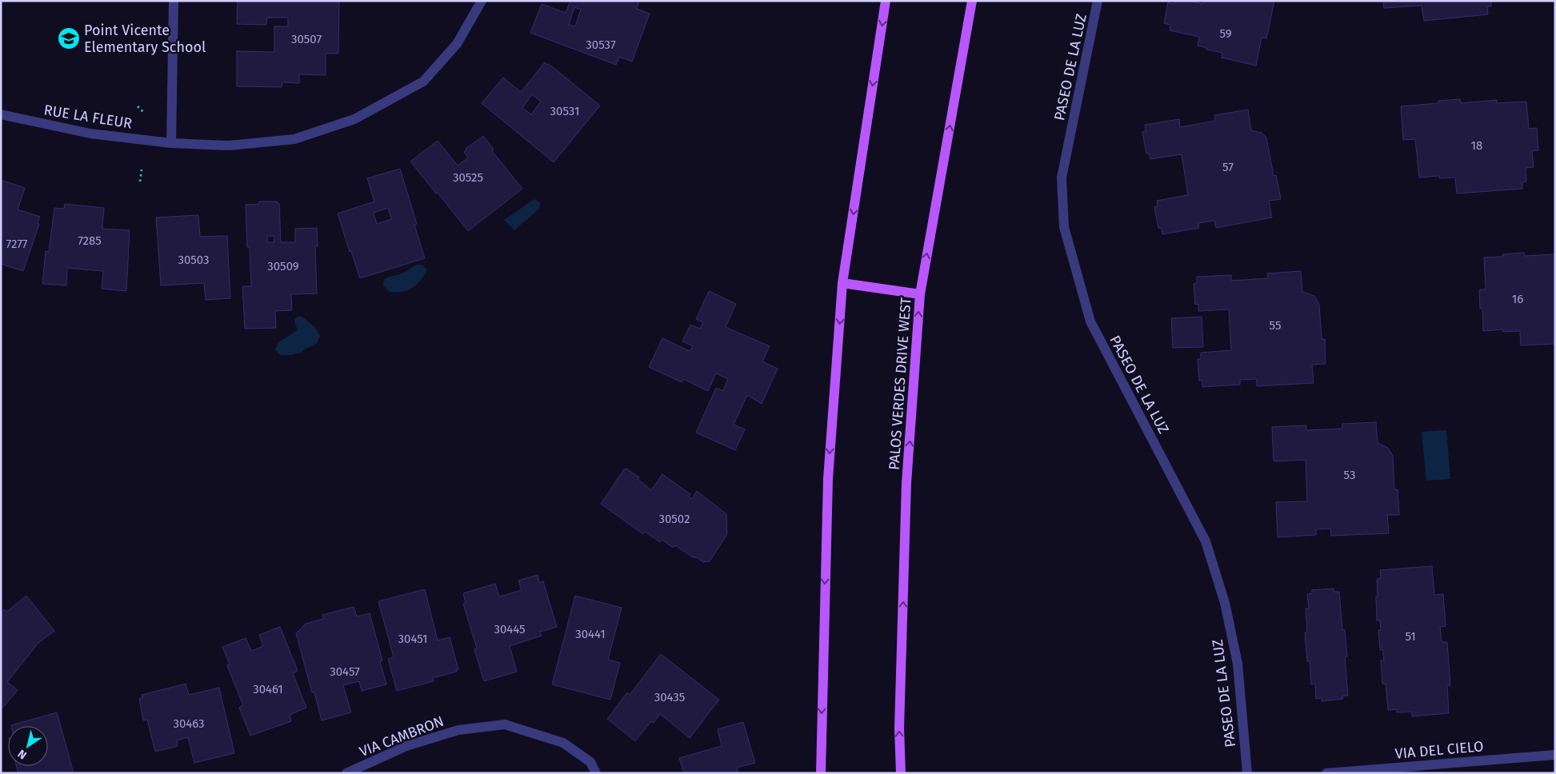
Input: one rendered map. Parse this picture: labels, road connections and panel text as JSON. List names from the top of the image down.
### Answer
{
  "streets": {
    "main road": ["PALOS VERDES DRIVE WEST"],
    "street": [
      "PASEO DE LA LUZ",
      "RUE LA FLEUR",
      "VIA CAMBRON",
      "VIA DEL CIELO"
    ]
  },
  "places": {
    "school or university": ["Point Vicente Elementary School"]
  },
  "house_numbers": [
    "59",
    "30507",
    "30537",
    "30531",
    "18",
    "57",
    "30525",
    "7285",
    "7277",
    "30503",
    "30509",
    "16",
    "55",
    "53",
    "30502",
    "30445",
    "30441",
    "51",
    "30451",
    "30457",
    "30461",
    "30435",
    "30463"
  ],
  "north": "bottom left"
}
